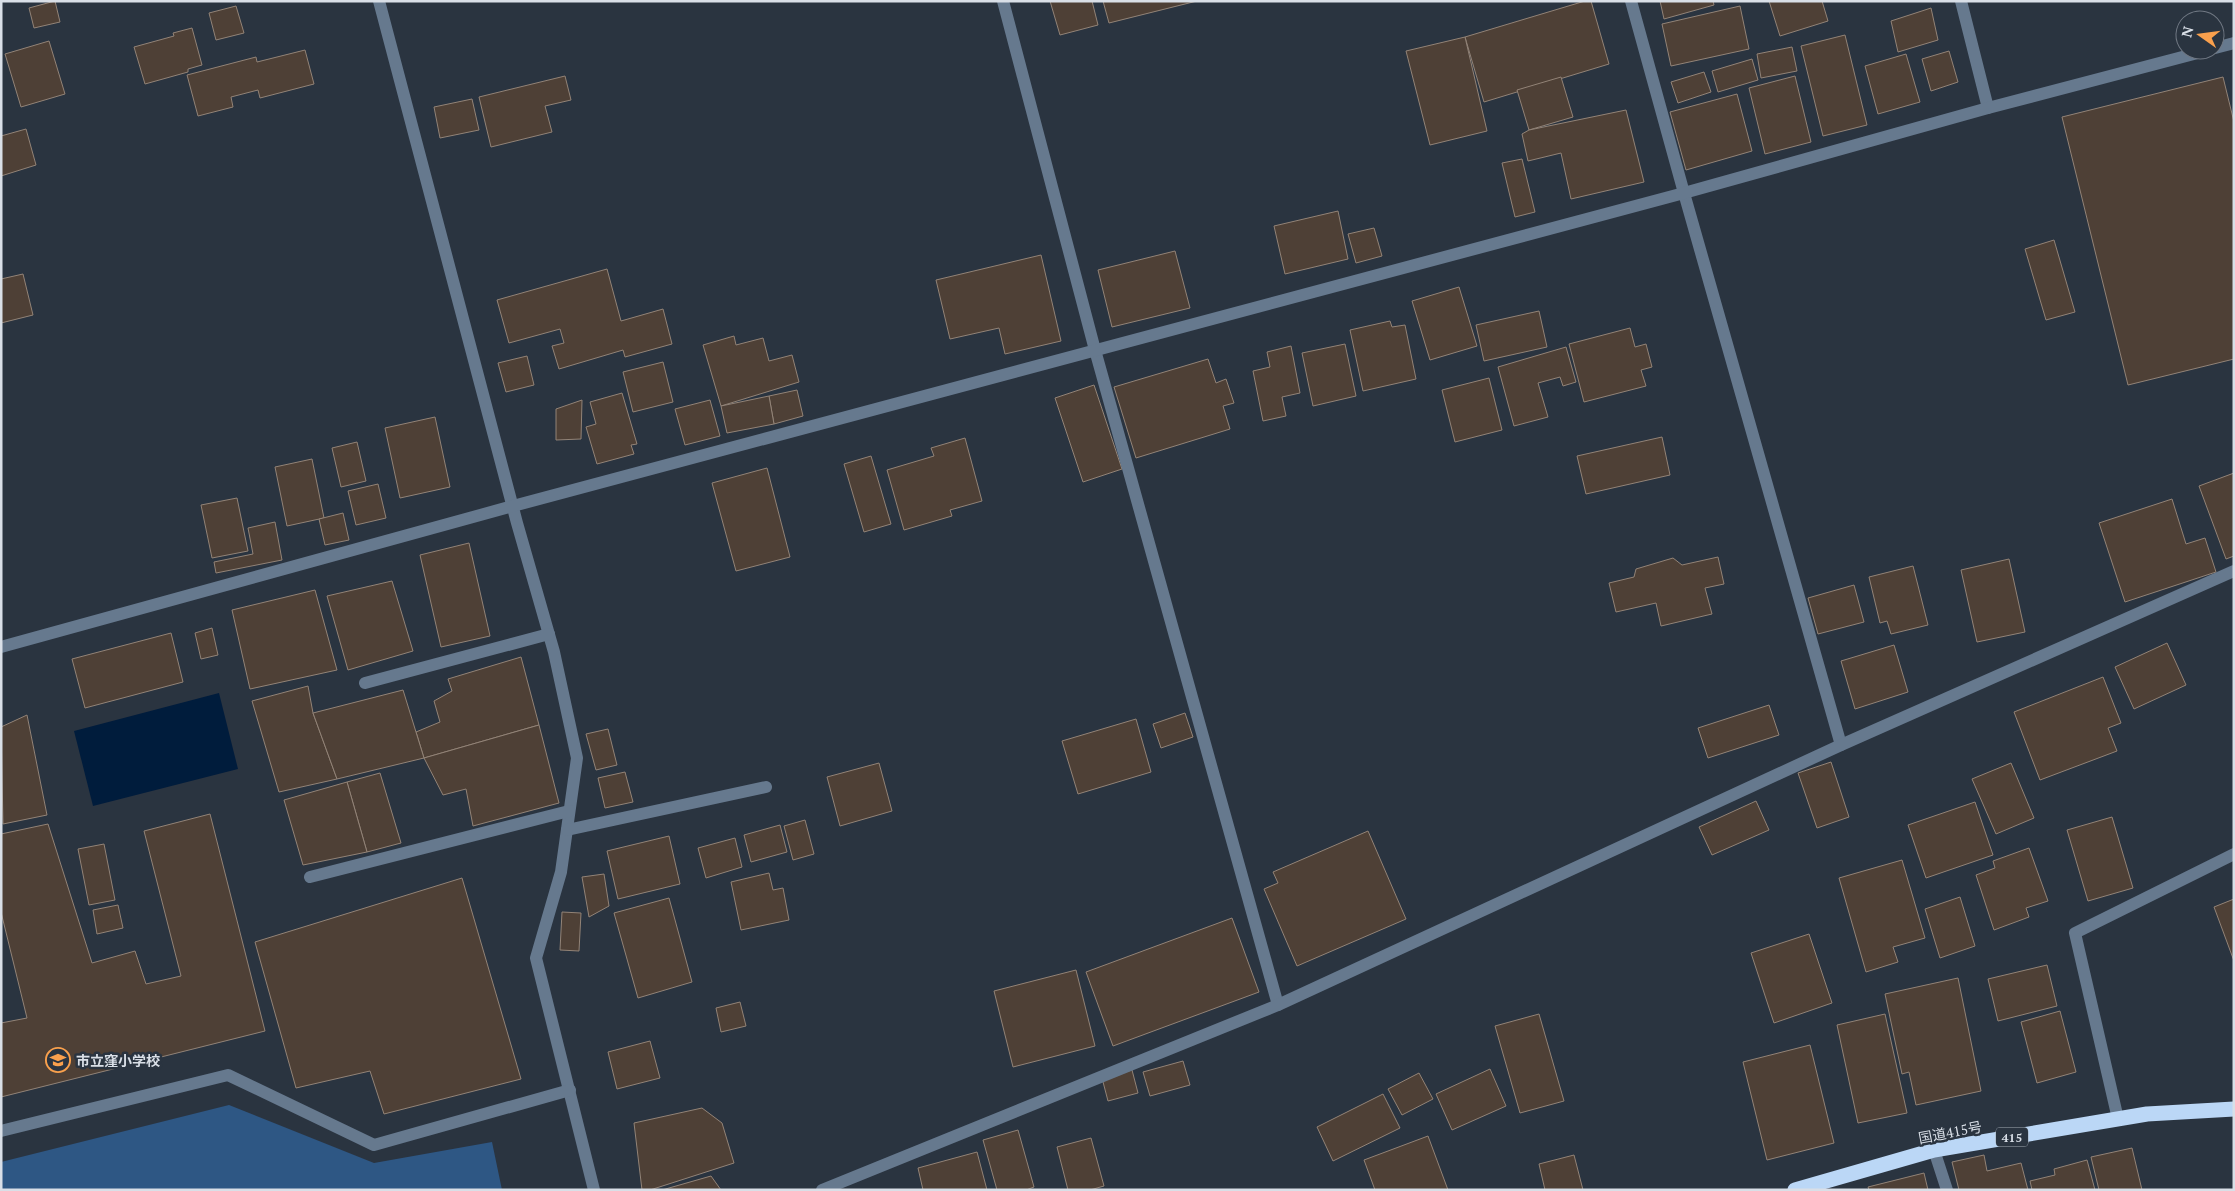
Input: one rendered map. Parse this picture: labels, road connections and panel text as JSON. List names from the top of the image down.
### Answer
{
  "streets": {
    "highway": ["国道415号", "415"]
  },
  "places": {
    "school or university": ["市立窪小学校"]
  },
  "north": "left"
}
